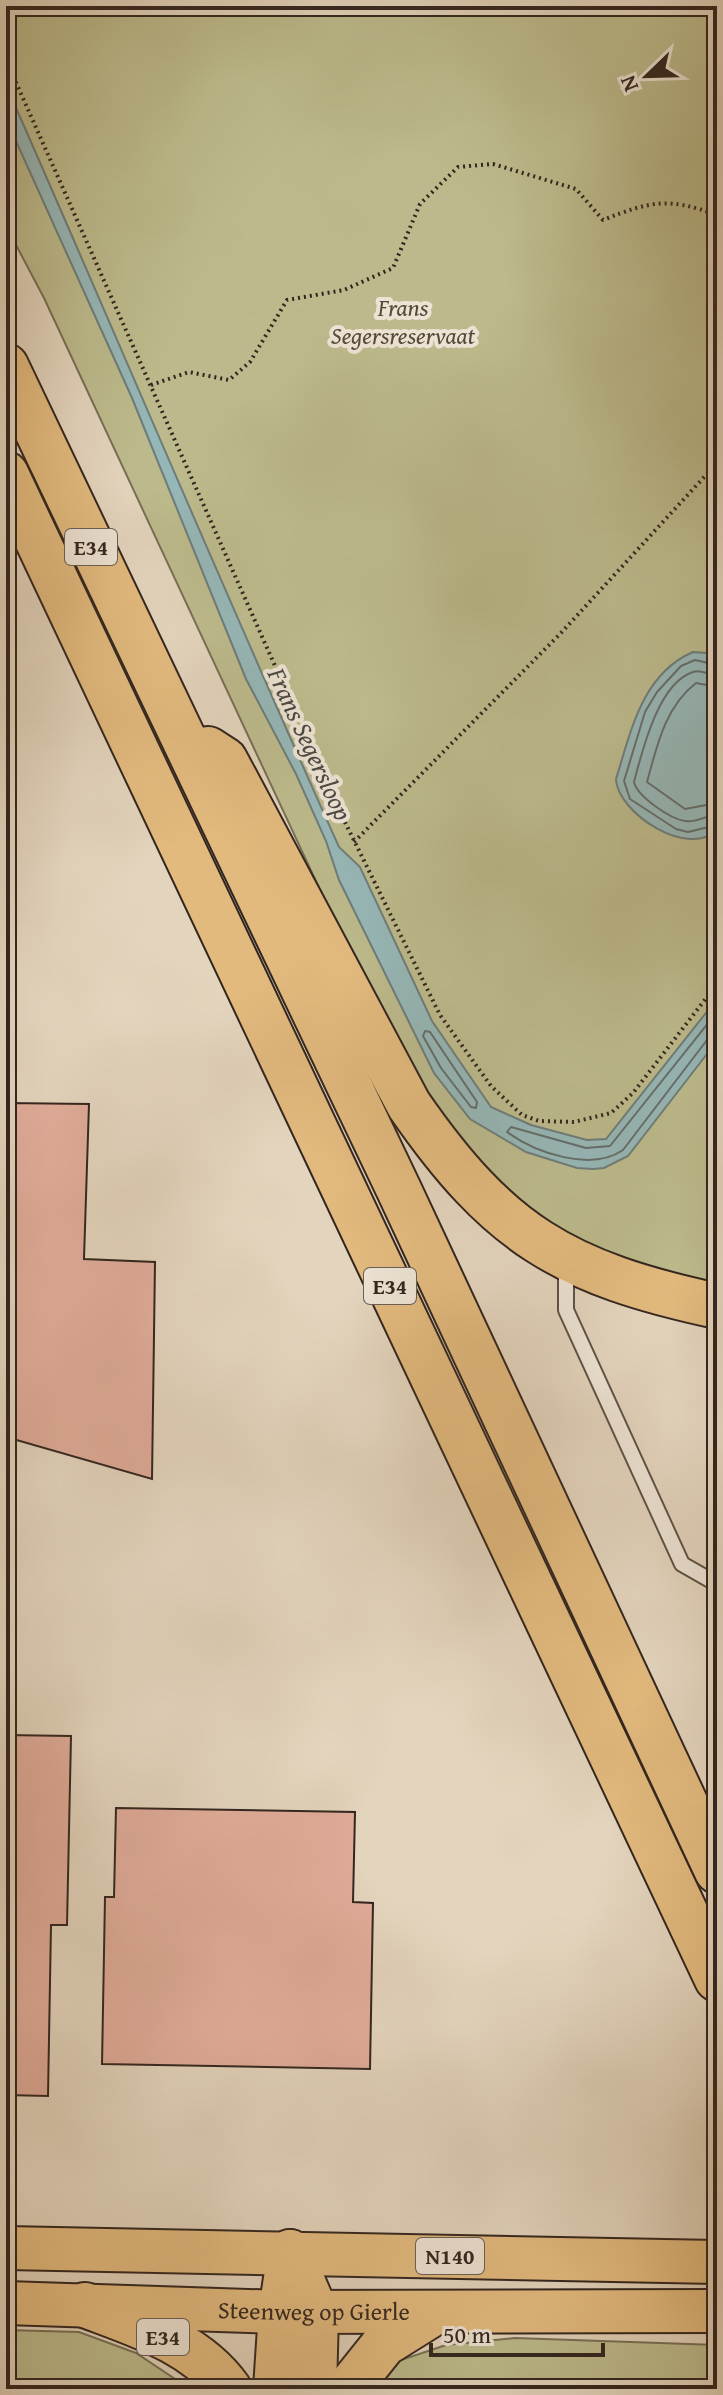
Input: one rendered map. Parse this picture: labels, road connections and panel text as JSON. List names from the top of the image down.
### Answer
{
  "streets": {
    "highway": ["E34"],
    "main road": ["N140", "Steenweg op Gierle"]
  },
  "crossings": [
    ["E34", "Steenweg op Gierle"]
  ],
  "water": ["Frans Segersloop"],
  "parks": ["Frans Segersreservaat"],
  "scale_bar": "50 m",
  "north": "bottom left"
}
